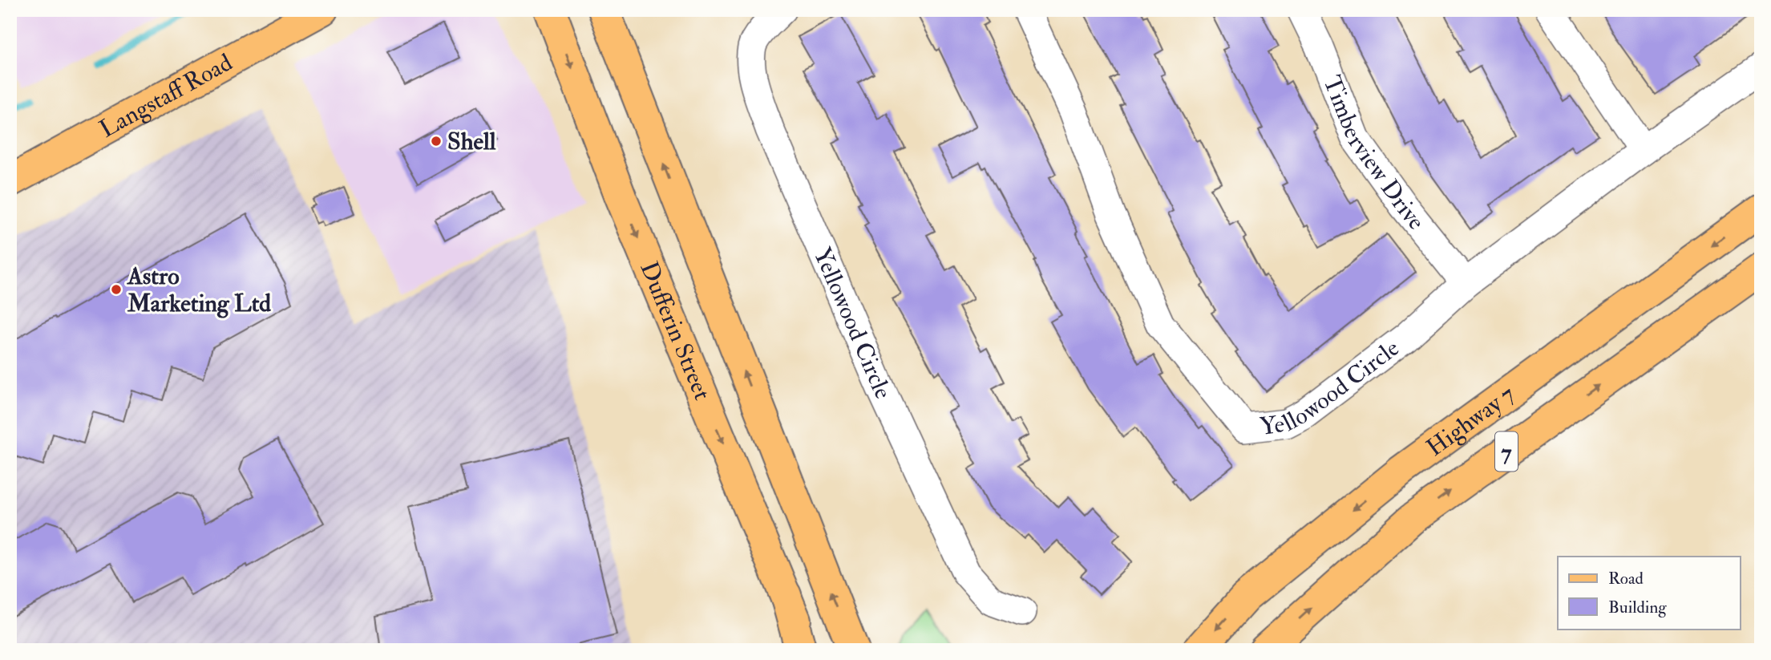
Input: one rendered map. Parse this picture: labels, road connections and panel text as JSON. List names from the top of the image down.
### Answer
{
  "streets": {
    "main road": [
      "Langstaff Road",
      "Dufferin Street",
      "Highway 7",
      "7"
    ],
    "street": ["Timberview Drive", "Yellowood Circle"]
  },
  "crossings": [
    ["Timberview Drive", "Yellowood Circle"]
  ],
  "places": ["Shell", "Astro Marketing Ltd"],
  "legend": ["Road", "Building"]
}
